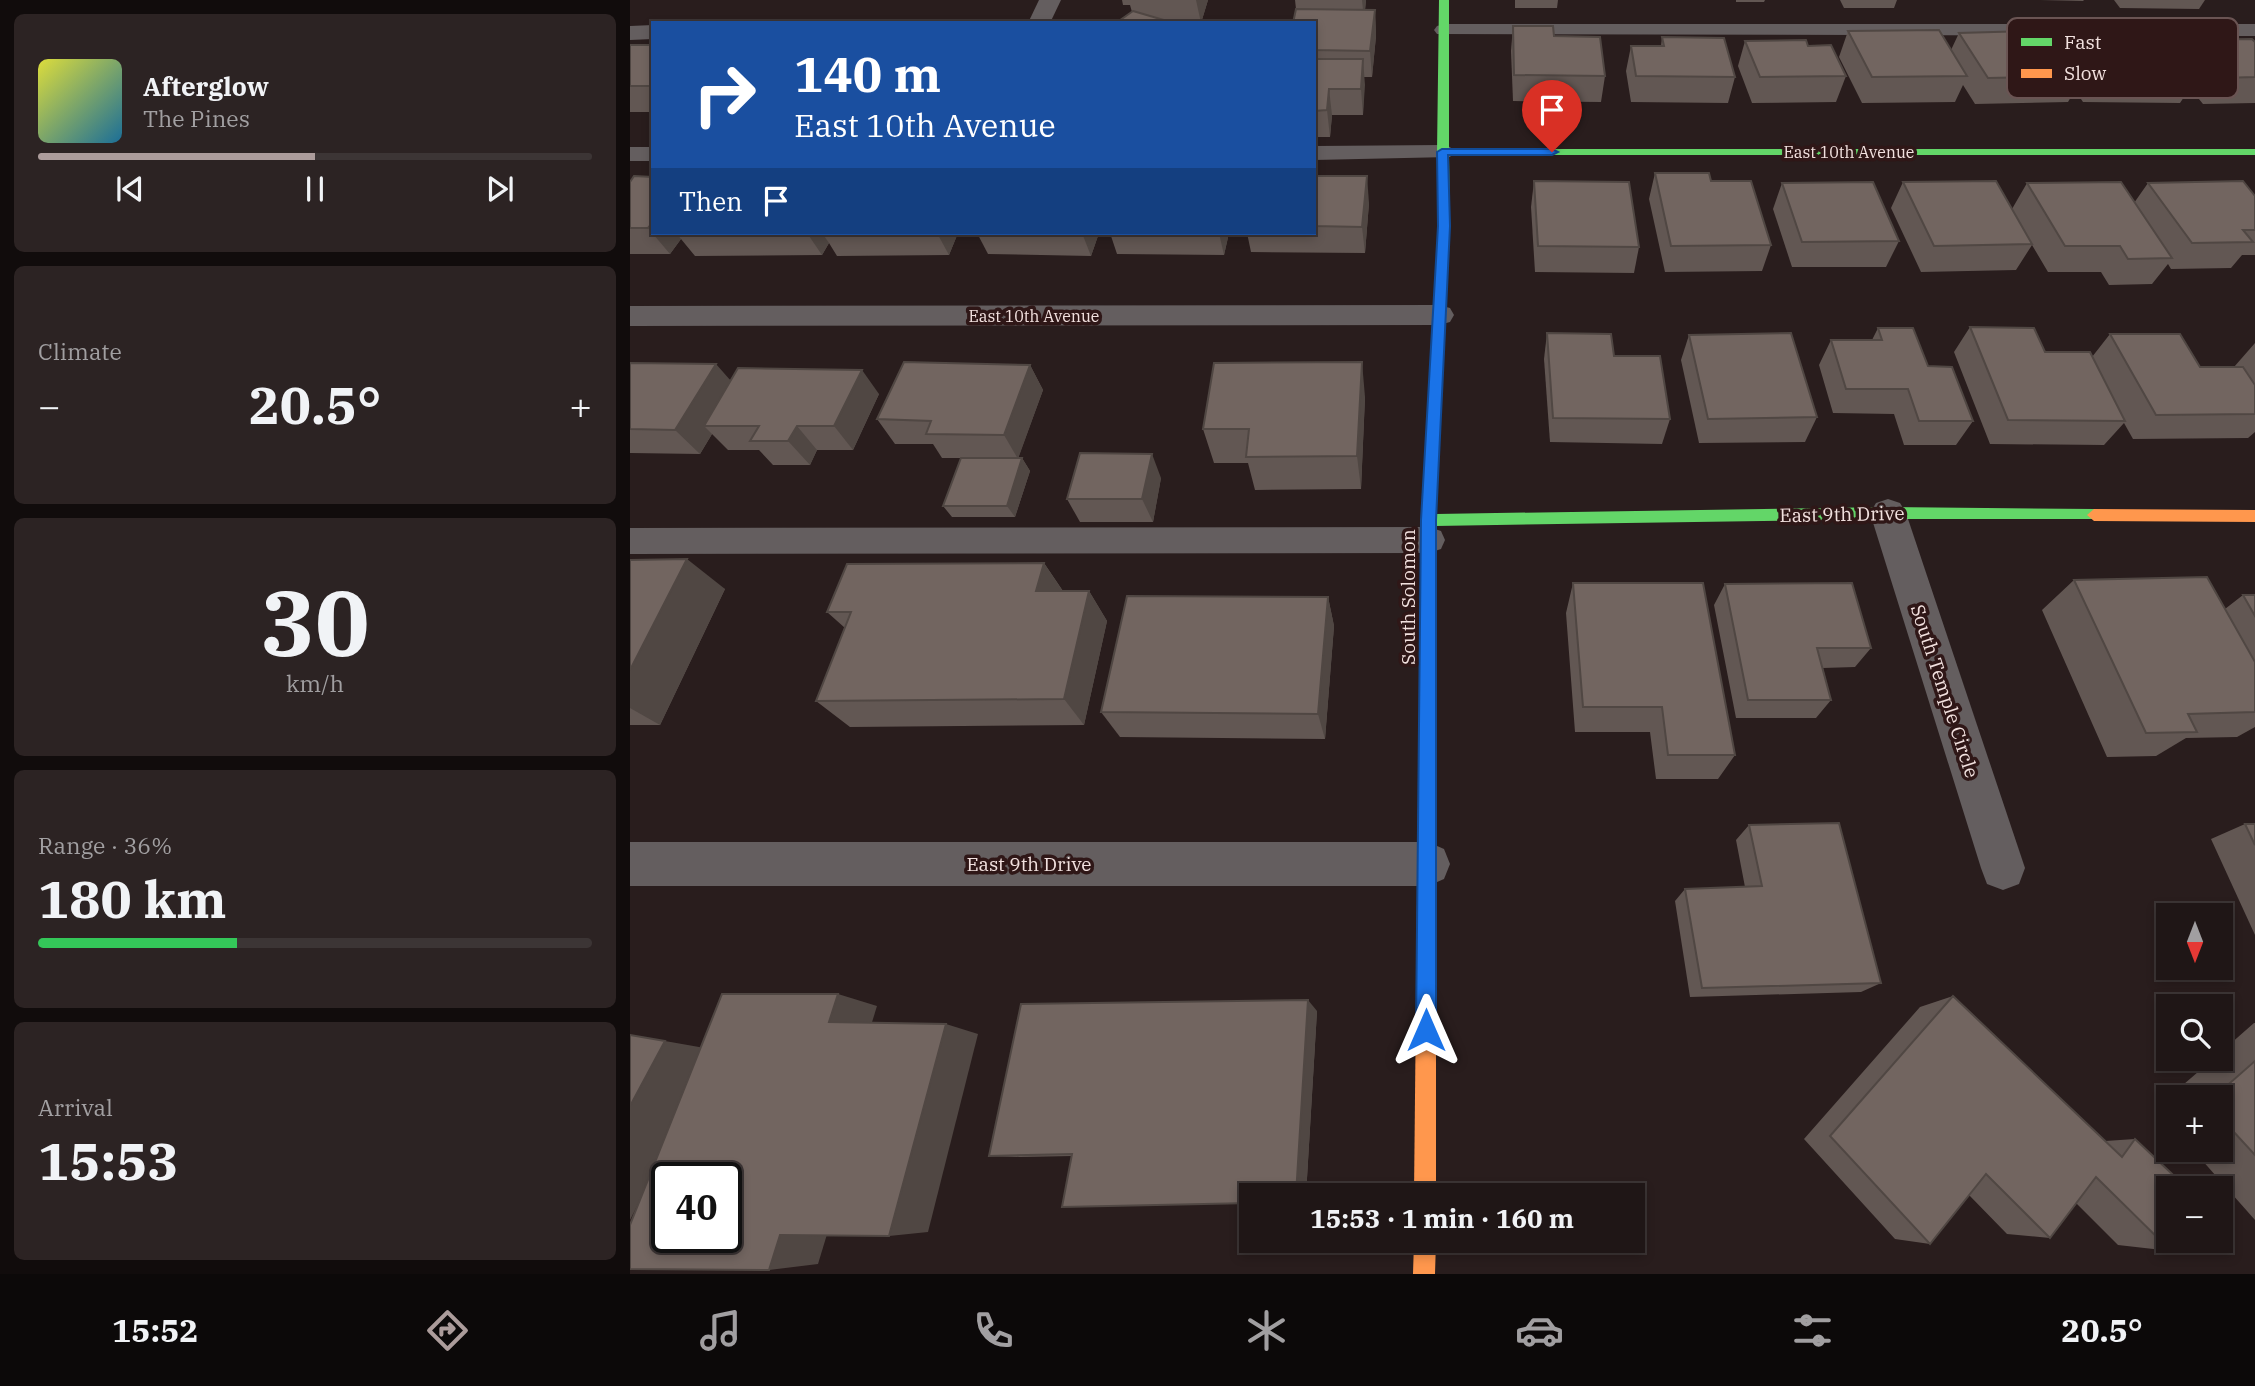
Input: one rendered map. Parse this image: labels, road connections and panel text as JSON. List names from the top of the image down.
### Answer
{
  "streets": {
    "street": [
      "East 10th Avenue",
      "East 9th Drive",
      "South Solomon",
      "South Temple Circle"
    ]
  },
  "crossings": [
    ["East 10th Avenue", "South Solomon"],
    ["East 9th Drive", "South Solomon"],
    ["East 9th Drive", "South Temple Circle"]
  ],
  "legend": ["Fast", "Slow"],
  "north": "bottom",
  "page": {
    "turn": ["140 m", "East 10th Avenue"],
    "song": ["Afterglow", "The Pines"],
    "then": "Then",
    "tile": [
      "Climate",
      ["30", "km/h"],
      ["Range · 36%", "180 km"],
      ["Arrival", "15:53"]
    ],
    "heat": ["−", "20.5°", "+"],
    "map_buttons": ["+", "−"],
    "limit": "40",
    "trip": "15:53 · 1 min · 160 m",
    "tabs": ["15:52", "20.5°"]
  }
}
